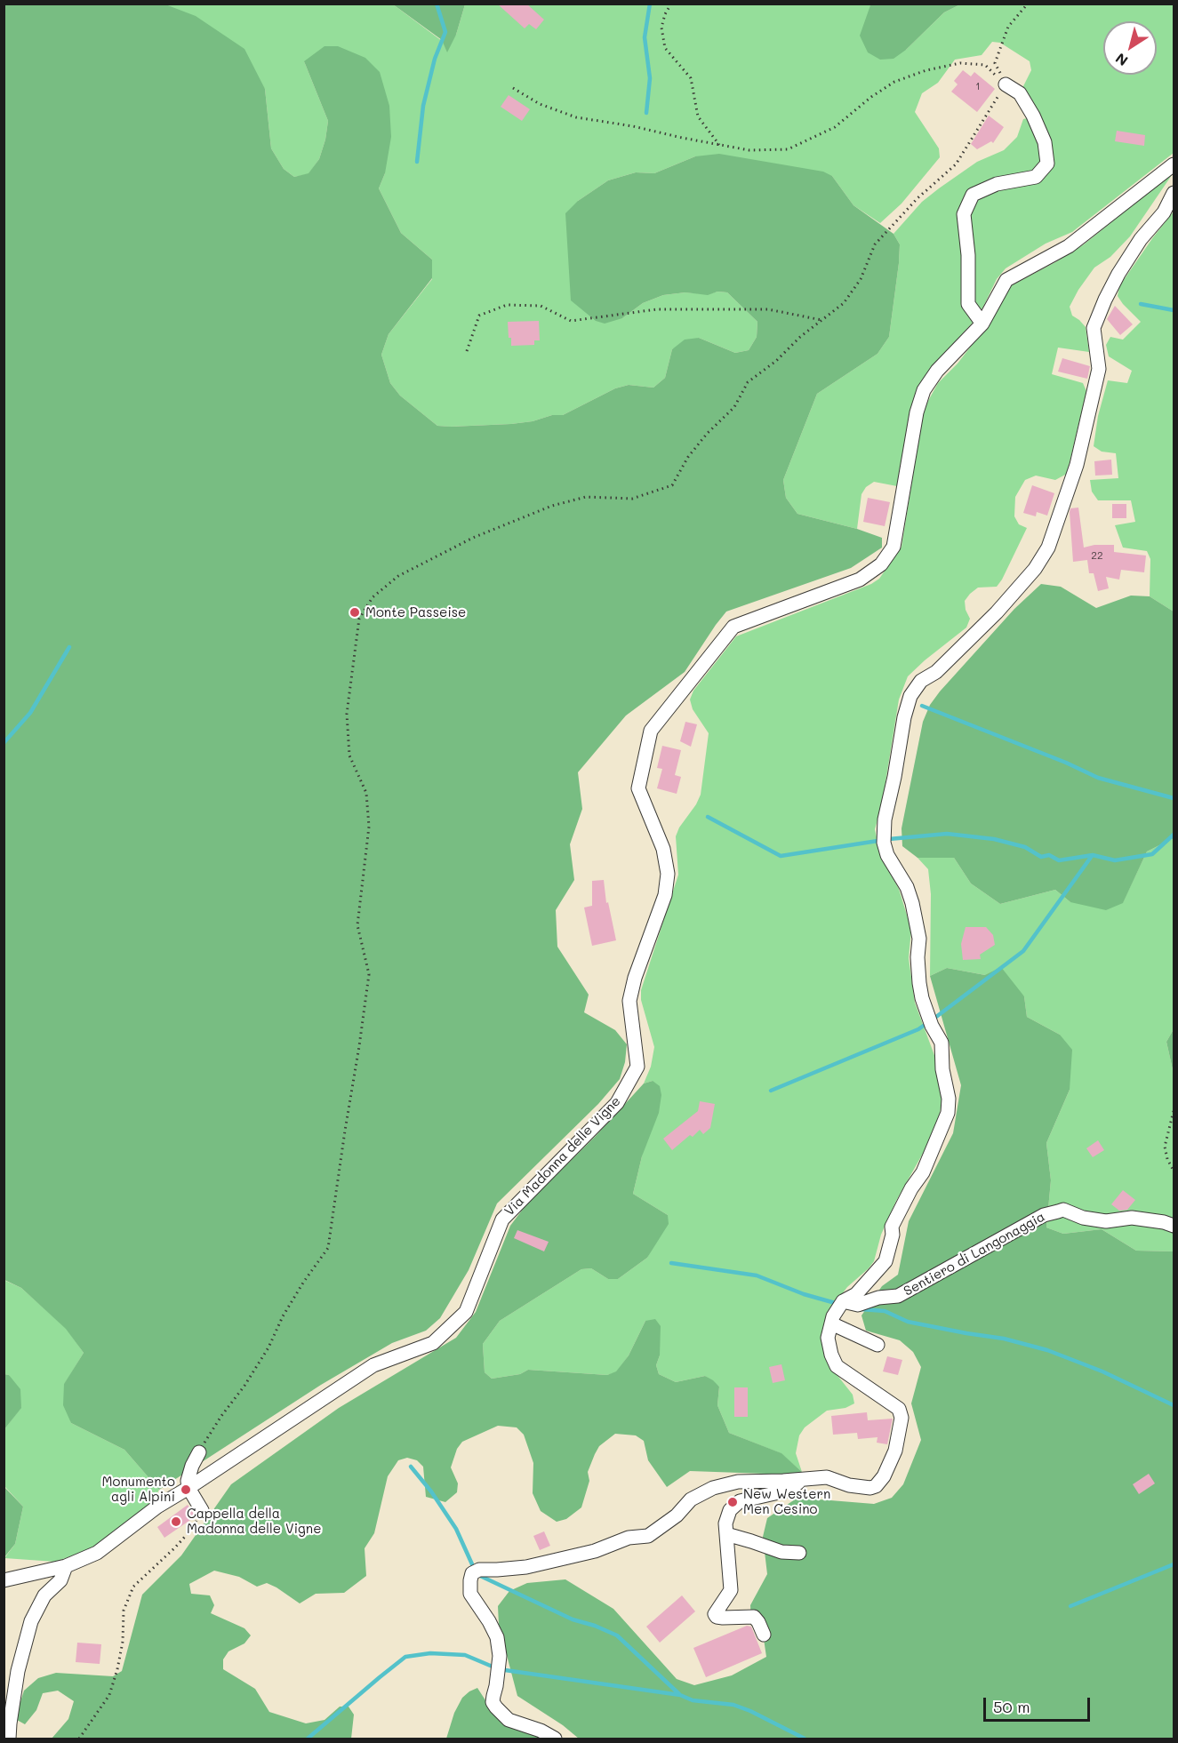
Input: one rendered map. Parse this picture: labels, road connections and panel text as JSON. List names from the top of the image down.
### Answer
{
  "streets": {
    "street": ["Via Madonna delle Vigne", "Sentiero di Langonaggia"]
  },
  "places": [
    "Monte Passeise",
    "Monumento agli Alpini",
    "New Western Men Cesino",
    "Cappella della Madonna delle Vigne"
  ],
  "house_numbers": ["1", "22"],
  "scale_bar": "50 m",
  "north": "bottom left"
}
